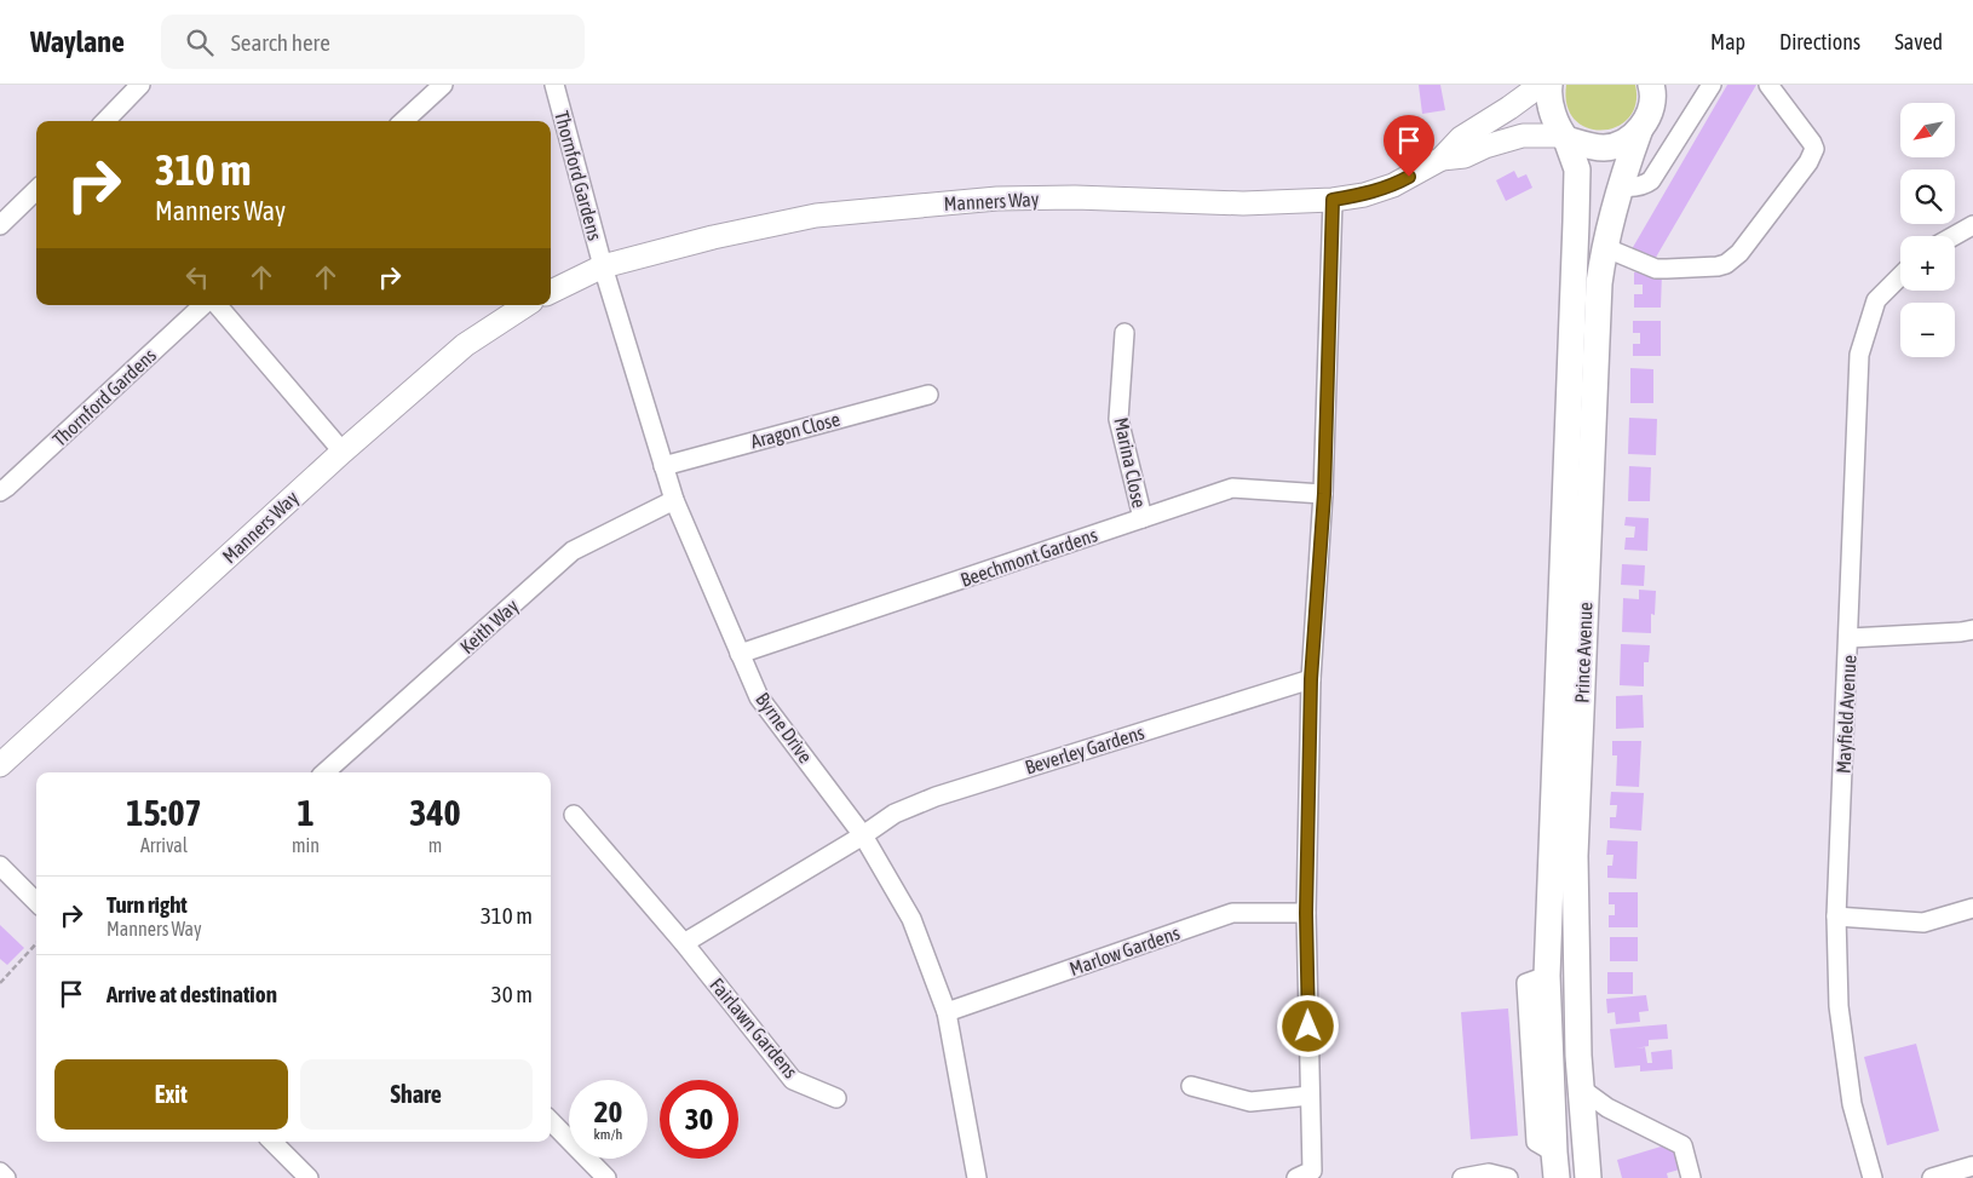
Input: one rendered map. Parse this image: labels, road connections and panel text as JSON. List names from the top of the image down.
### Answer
{
  "streets": {
    "highway": ["Prince Avenue"],
    "main road": ["Manners Way"],
    "street": [
      "Thornford Gardens",
      "Aragon Close",
      "Marina Close",
      "Beechmont Gardens",
      "Keith Way",
      "Mayfield Avenue",
      "Byrne Drive",
      "Beverley Gardens",
      "Marlow Gardens",
      "Fairlawn Gardens"
    ]
  },
  "crossings": [
    ["Thornford Gardens", "Manners Way"],
    ["Thornford Gardens", "Byrne Drive"],
    ["Manners Way", "Prince Avenue"],
    ["Manners Way", "Byrne Drive"],
    ["Aragon Close", "Byrne Drive"],
    ["Marina Close", "Beechmont Gardens"],
    ["Beechmont Gardens", "Byrne Drive"],
    ["Keith Way", "Byrne Drive"],
    ["Byrne Drive", "Beverley Gardens"],
    ["Byrne Drive", "Marlow Gardens"]
  ],
  "north": "bottom left",
  "page": {
    "header": "Waylane",
    "search": "Search here",
    "nav": ["Map", "Directions", "Saved"],
    "map_buttons": ["+", "−"],
    "turn": ["310 m", "Manners Way"],
    "eta": [
      "15:07",
      "Arrival",
      "1",
      "min",
      "340",
      "m"
    ],
    "list": [
      {
        "name": "Turn right",
        "note": "Manners Way",
        "value": "310 m"
      },
      {
        "name": "Arrive at destination",
        "value": "30 m"
      }
    ],
    "buttons": ["Exit", "Share"],
    "speed": "20 km/h",
    "limit": "30"
  }
}
